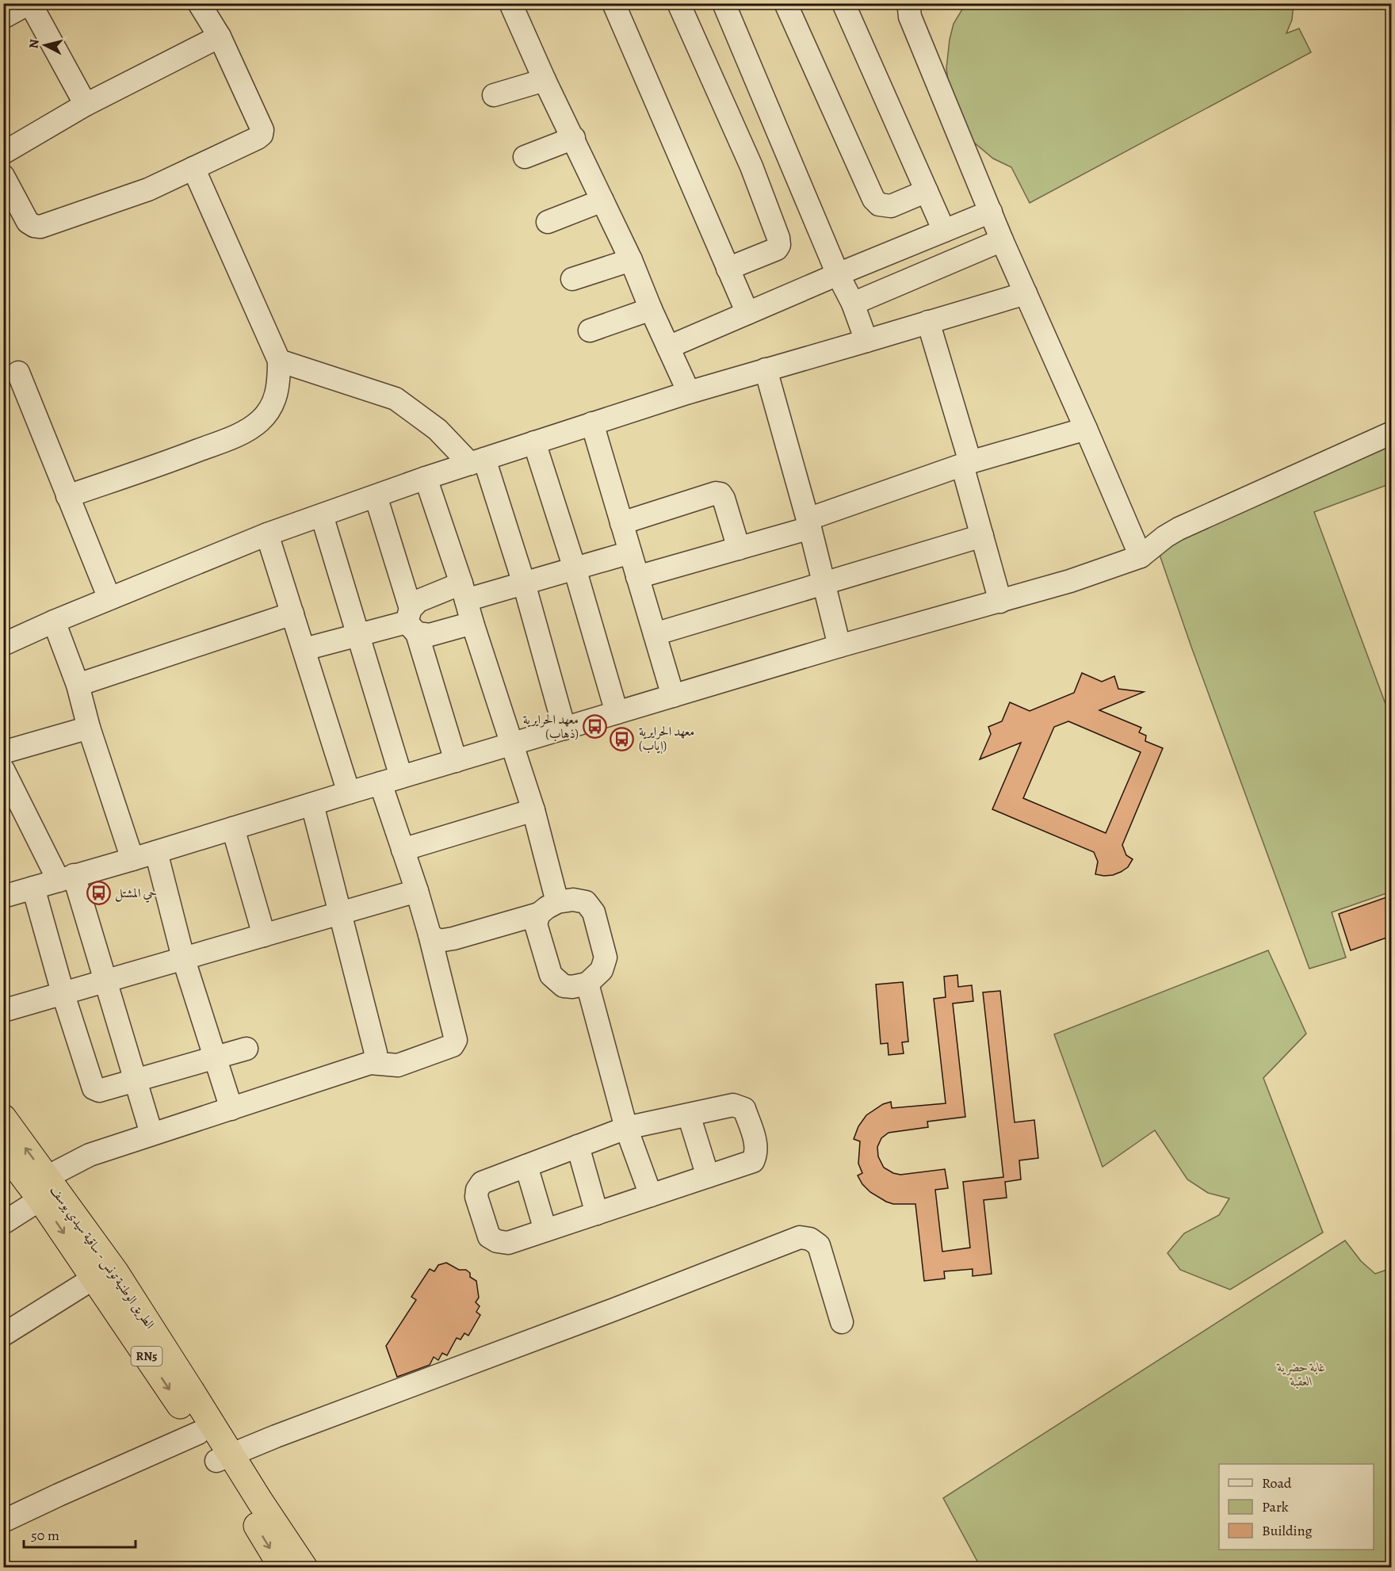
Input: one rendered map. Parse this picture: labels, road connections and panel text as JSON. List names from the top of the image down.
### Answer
{
  "streets": {
    "highway": ["الطريق الوطنية تونس - ساقية سيدي يوسف", "RN5"]
  },
  "parks": ["غابة حضرية العقبة"],
  "places": {
    "bus stop": ["معهد الحرايرية (ذهاب)", "معهد الحرايرية (إياب)", "حي المشتل"]
  },
  "legend": ["Road", "Park", "Building"],
  "scale_bar": "50 m",
  "north": "left"
}
